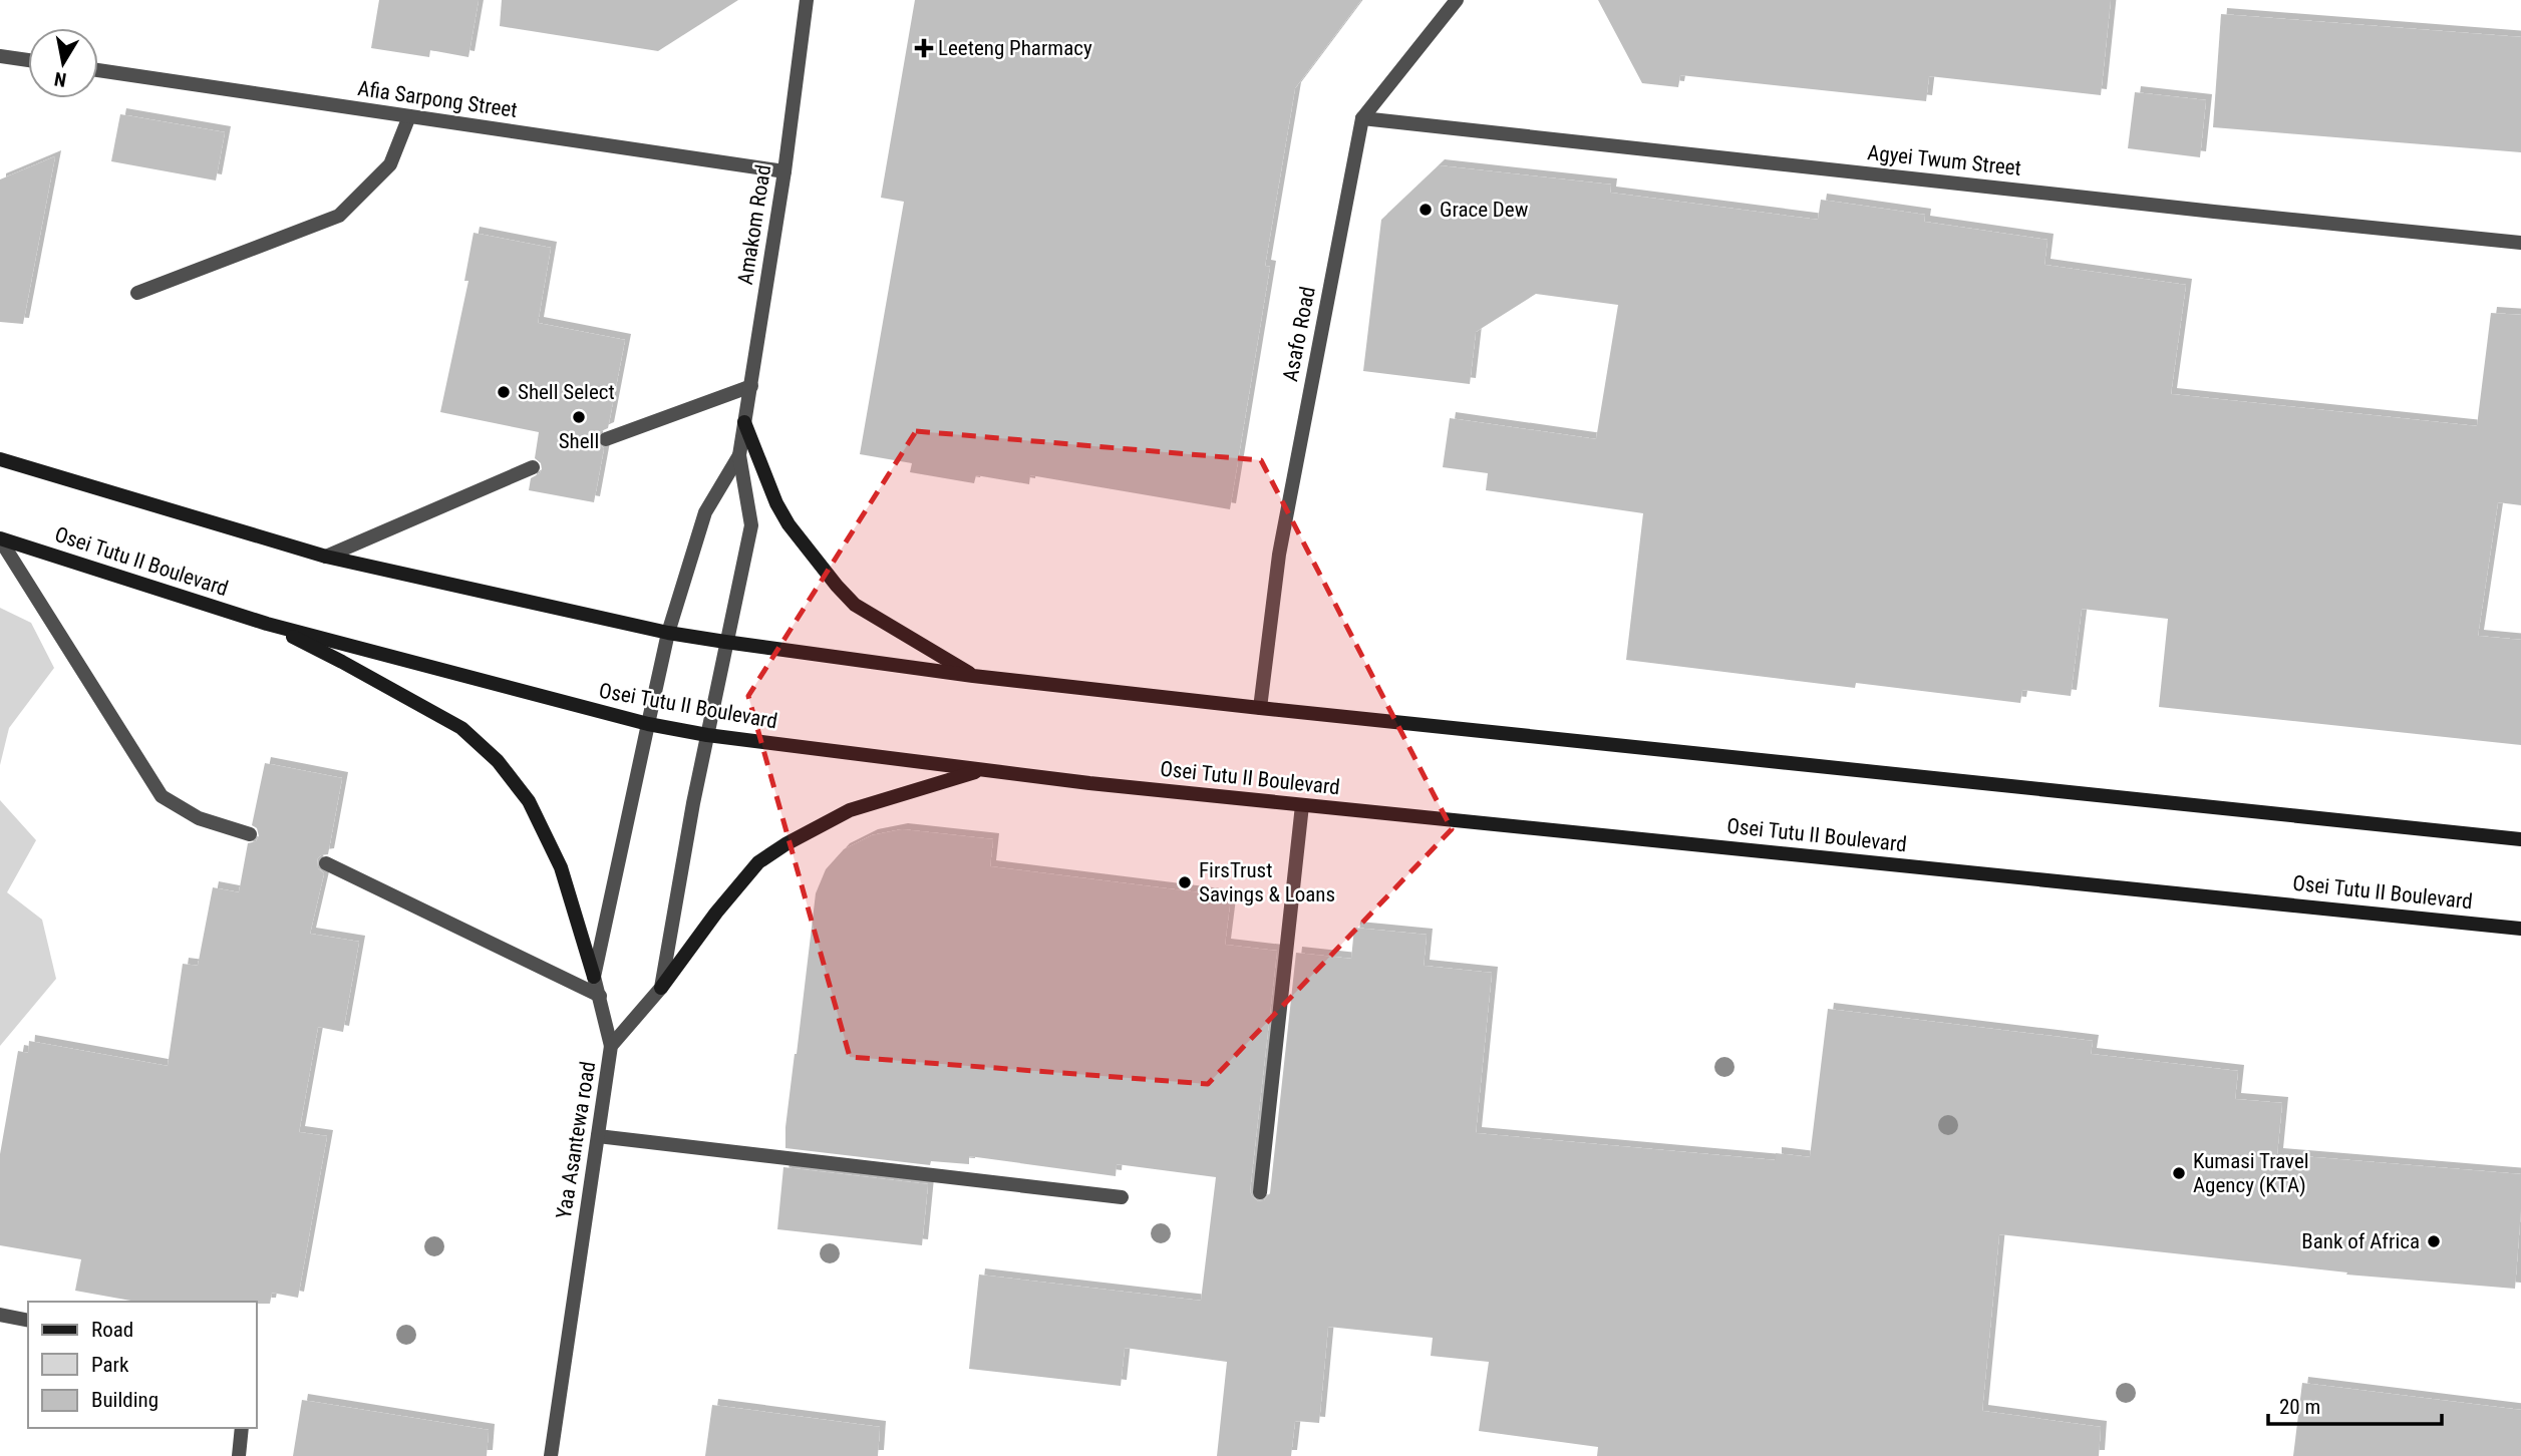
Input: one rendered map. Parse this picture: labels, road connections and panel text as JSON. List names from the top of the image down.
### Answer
{
  "streets": {
    "main road": ["Osei Tutu II Boulevard"],
    "street": [
      "Afia Sarpong Street",
      "Agyei Twum Street",
      "Amakom Road",
      "Asafo Road",
      "Yaa Asantewa road"
    ]
  },
  "crossings": [
    ["Afia Sarpong Street", "Amakom Road"],
    ["Agyei Twum Street", "Asafo Road"],
    ["Amakom Road", "Osei Tutu II Boulevard"],
    ["Amakom Road", "Yaa Asantewa road"],
    ["Osei Tutu II Boulevard", "Yaa Asantewa road"]
  ],
  "places": {
    "health": ["Leeteng Pharmacy"],
    "other": [
      "Grace Dew",
      "Shell Select",
      "Shell",
      "FirsTrust Savings & Loans",
      "Kumasi Travel Agency (KTA)",
      "Bank of Africa"
    ]
  },
  "legend": ["Road", "Park", "Building"],
  "scale_bar": "20 m",
  "north": "bottom"
}
